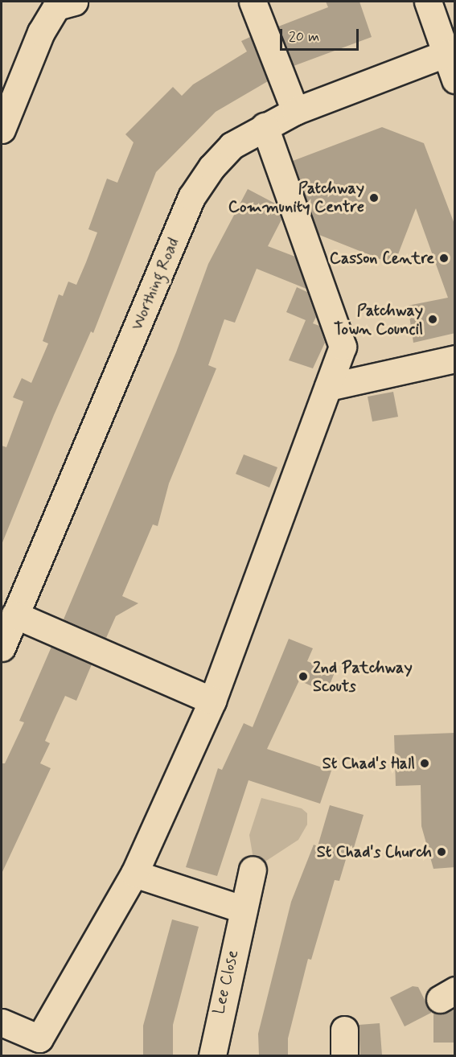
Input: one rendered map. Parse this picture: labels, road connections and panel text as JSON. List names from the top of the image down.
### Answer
{
  "streets": {
    "street": ["Worthing Road", "Lee Close"]
  },
  "places": [
    "Patchway Community Centre",
    "Casson Centre",
    "Patchway Town Council",
    "2nd Patchway Scouts",
    "St Chad's Hall",
    "St Chad's Church"
  ],
  "scale_bar": "20 m"
}
